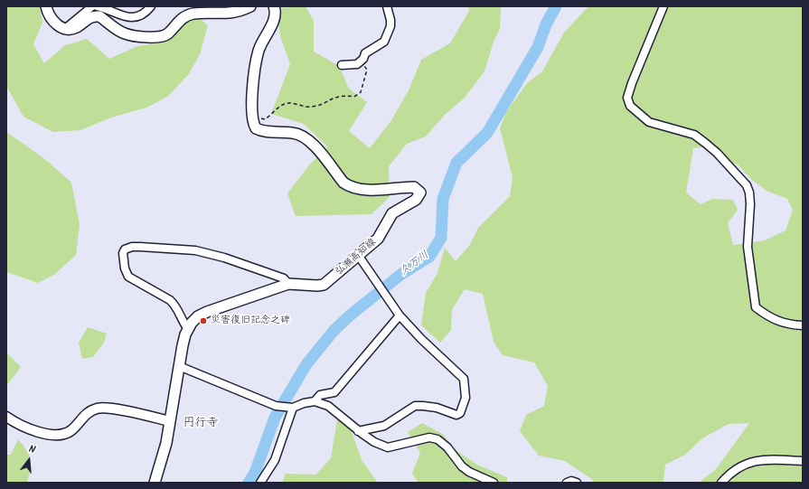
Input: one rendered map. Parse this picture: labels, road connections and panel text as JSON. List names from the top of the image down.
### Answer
{
  "streets": {
    "main road": ["弘瀬高知線"]
  },
  "districts": ["円行寺"],
  "water": ["久万川"],
  "places": ["災害復旧記念之碑"],
  "north": "top"
}
